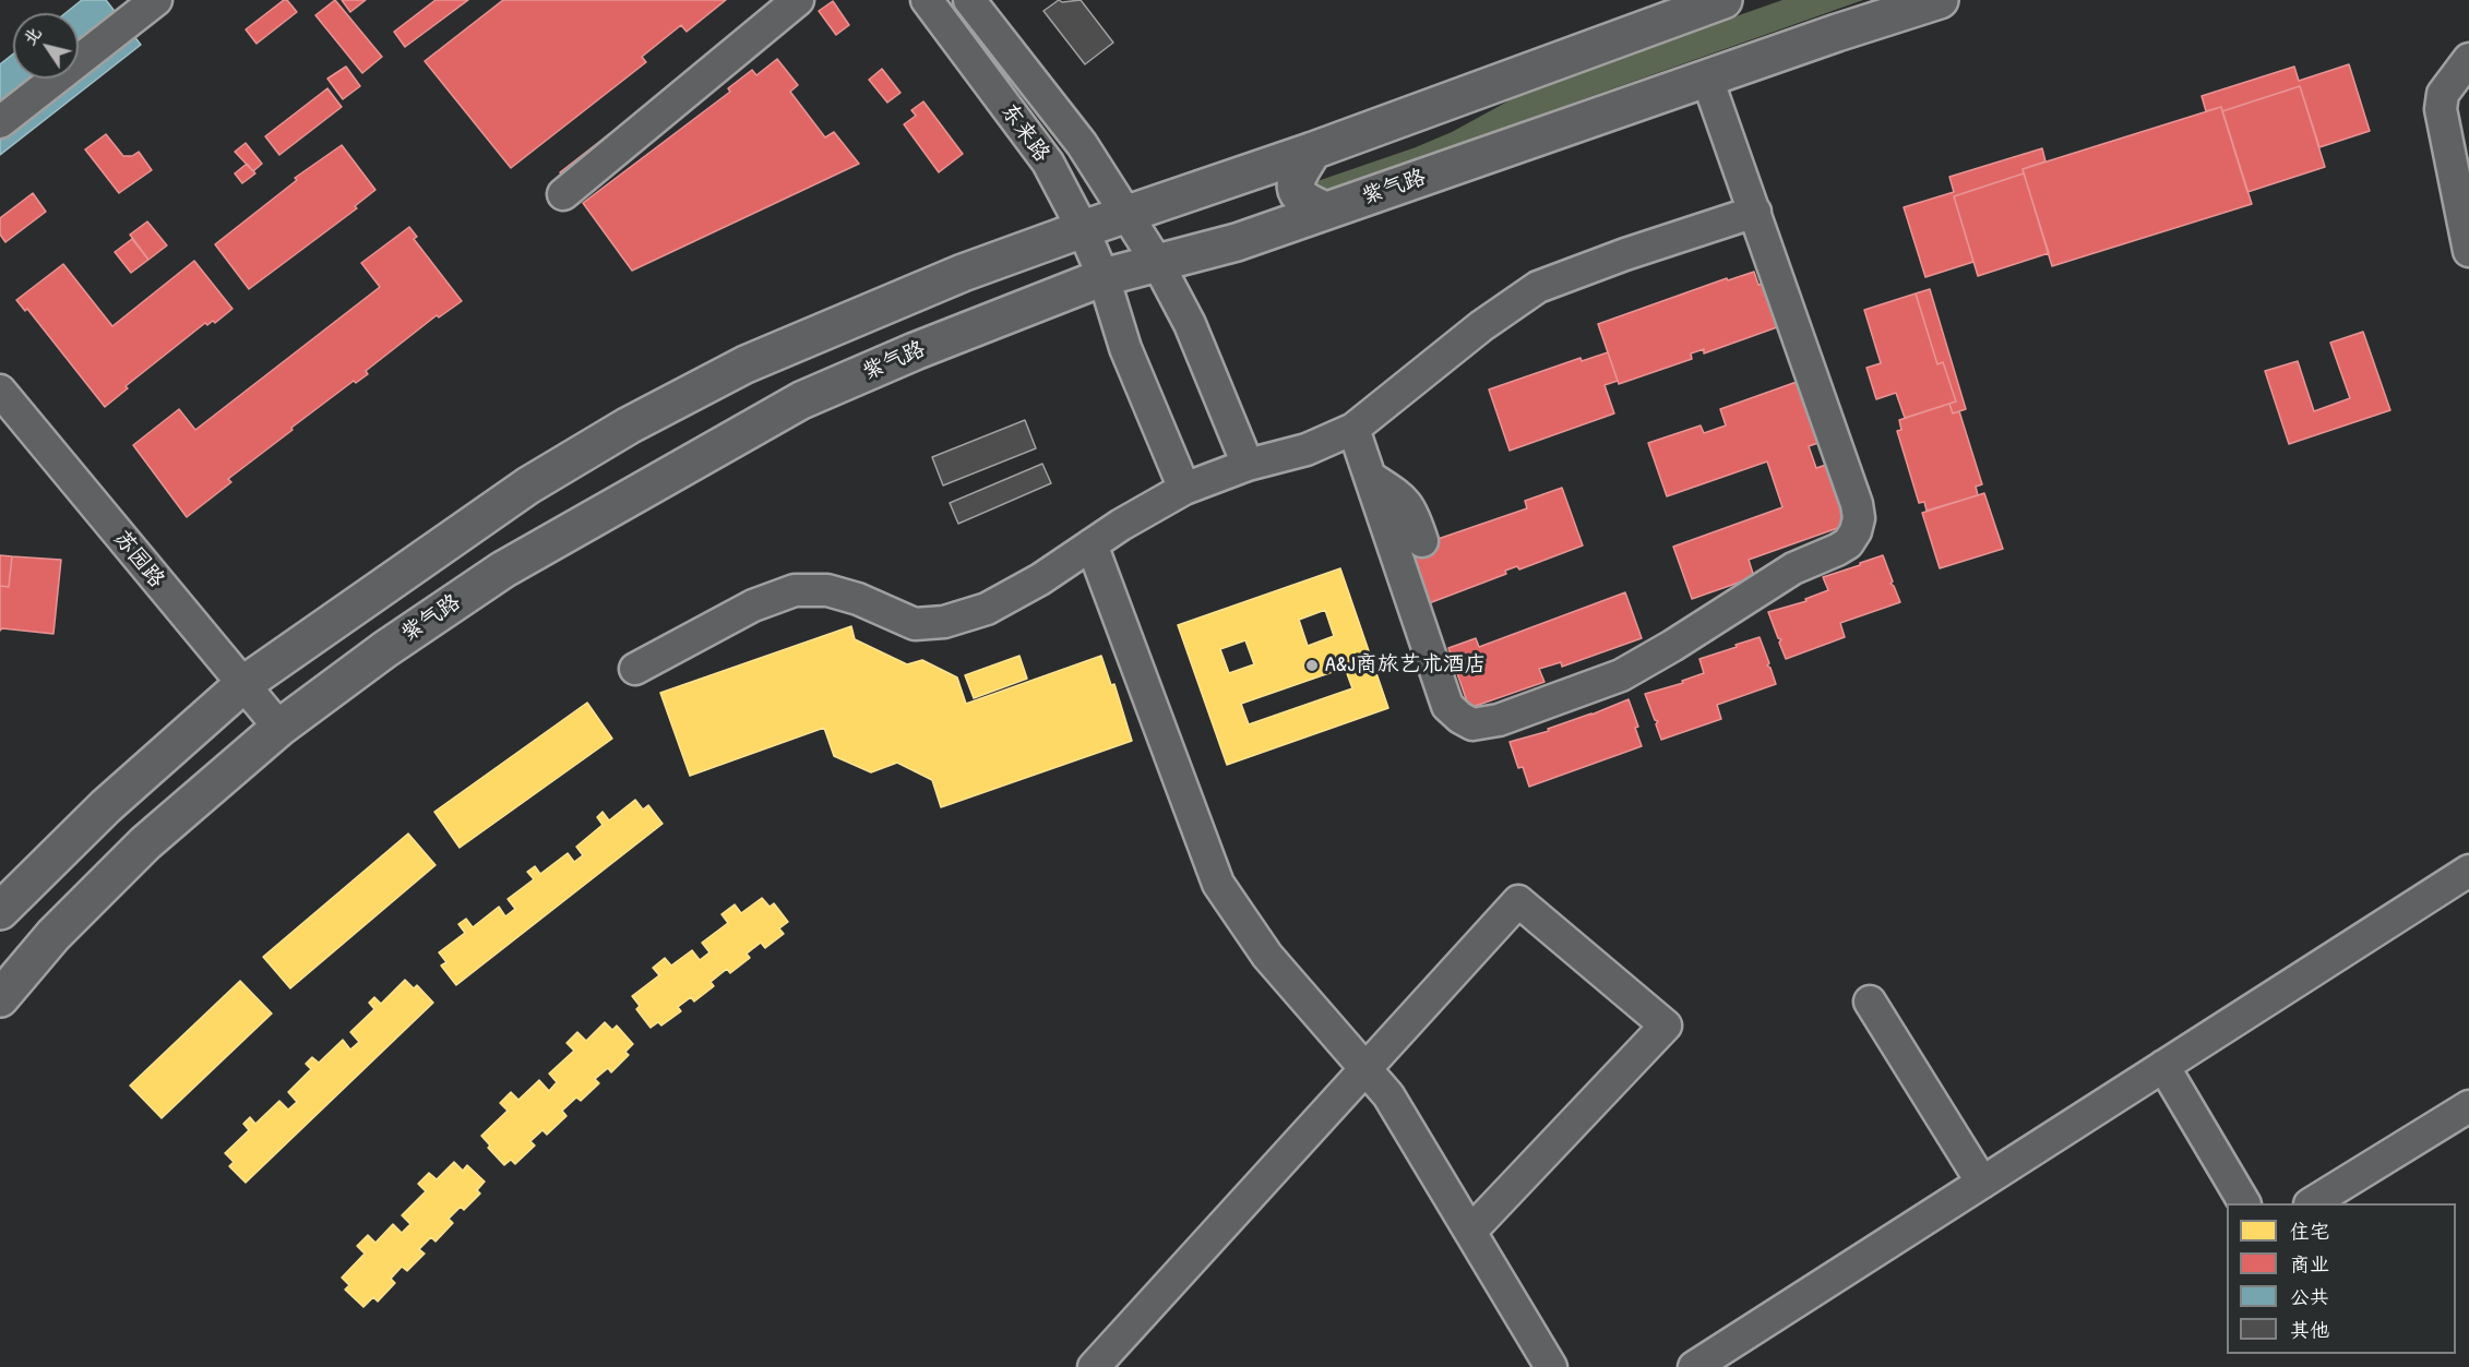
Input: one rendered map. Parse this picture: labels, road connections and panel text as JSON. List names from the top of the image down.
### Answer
{
  "streets": {
    "main road": ["紫气路"],
    "street": ["东来路", "苏园路"]
  },
  "crossings": [
    ["东来路", "紫气路"],
    ["紫气路", "苏园路"]
  ],
  "places": ["A&J商旅艺术酒店"],
  "legend": [
    "住宅",
    "商业",
    "公共",
    "其他"
  ],
  "north": "top left"
}
